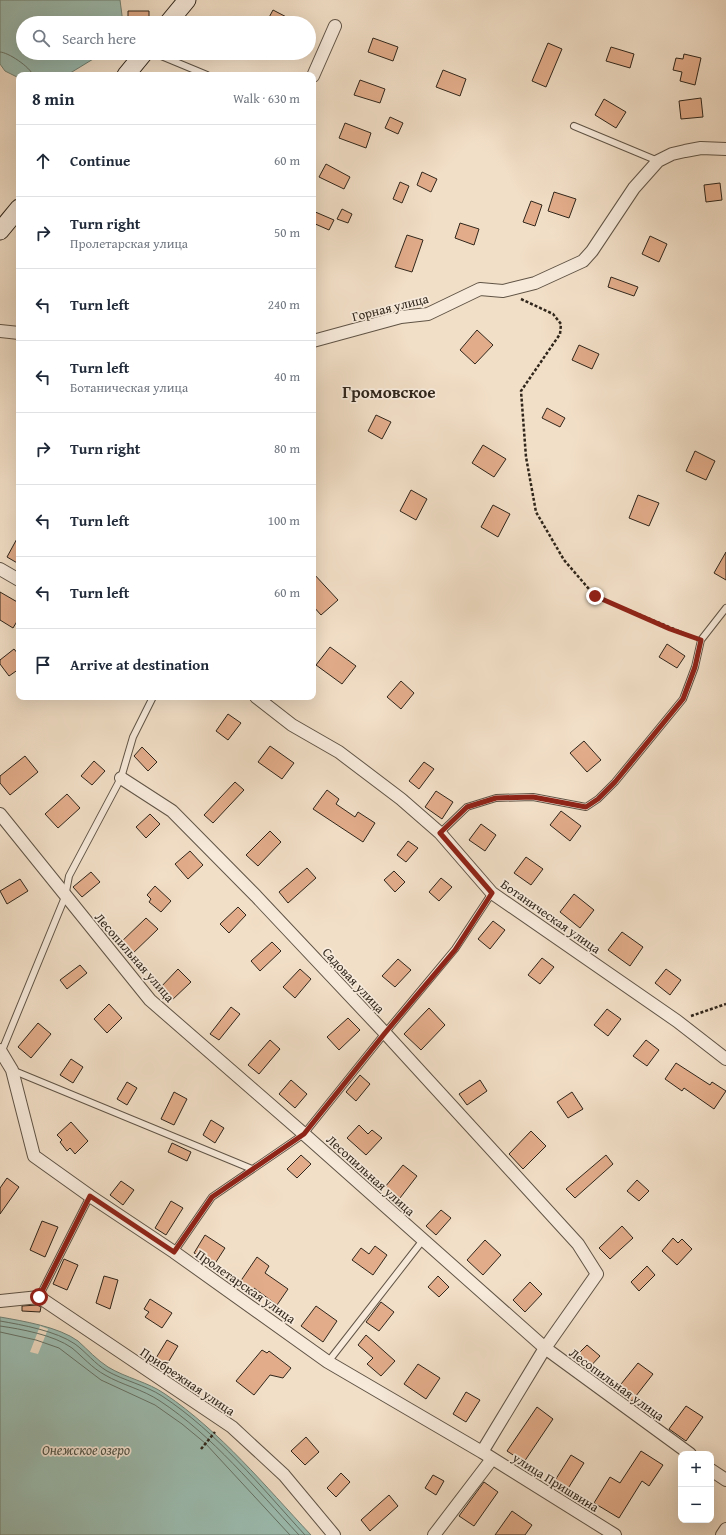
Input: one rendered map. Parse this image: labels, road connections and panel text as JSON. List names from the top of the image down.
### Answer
{
  "streets": {
    "street": [
      "Горная улица",
      "Ботаническая улица",
      "Лесопильная улица",
      "Садовая улица",
      "Пролетарская улица",
      "Прибрежная улица",
      "улица Пришвина"
    ]
  },
  "crossings": [
    ["Лесопильная улица", "Садовая улица"],
    ["Пролетарская улица", "улица Пришвина"]
  ],
  "districts": ["Громовское"],
  "water": ["Онежское озеро"],
  "page": {
    "search": "Search here",
    "heading": ["8 min", "Walk · 630 m"],
    "list": [
      ["Continue", "60 m"],
      ["Turn right", "Пролетарская улица", "50 m"],
      ["Turn left", "240 m"],
      ["Turn left", "Ботаническая улица", "40 m"],
      ["Turn right", "80 m"],
      ["Turn left", "100 m"],
      ["Turn left", "60 m"],
      "Arrive at destination"
    ],
    "map_buttons": ["+", "−"]
  }
}
